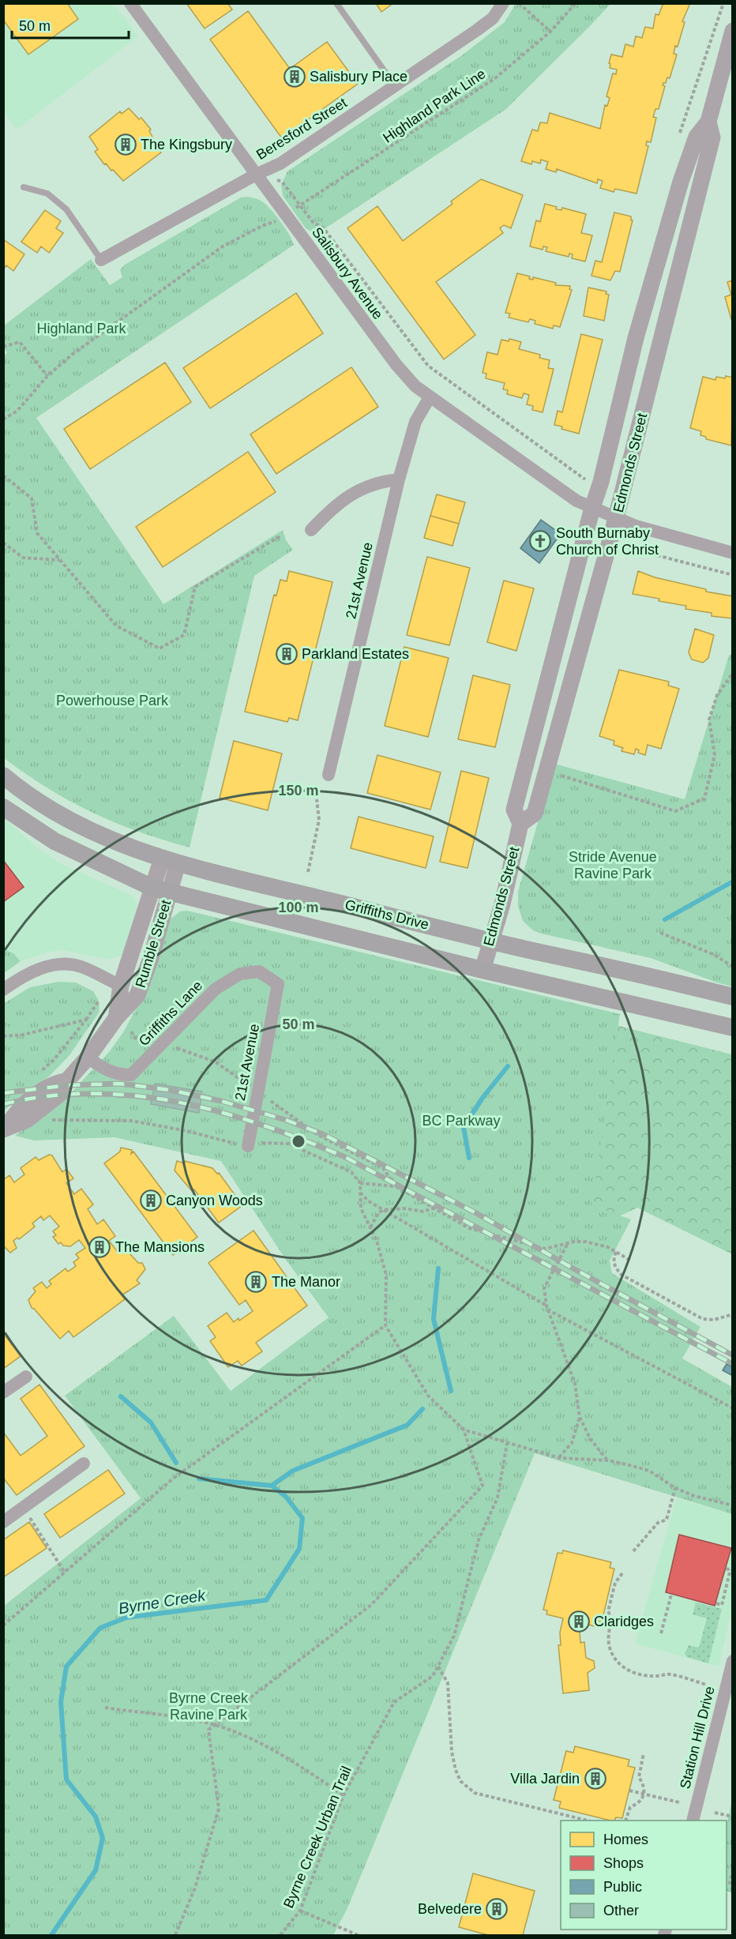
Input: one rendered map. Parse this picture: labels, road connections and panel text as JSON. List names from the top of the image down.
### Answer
{
  "streets": {
    "main road": ["Griffiths Drive"],
    "street": [
      "Beresford Street",
      "Salisbury Avenue",
      "Edmonds Street",
      "21st Avenue",
      "Rumble Street",
      "Griffiths Lane",
      "Station Hill Drive"
    ],
    "path": ["Highland Park Line", "Byrne Creek Urban Trail"]
  },
  "crossings": [
    ["Beresford Street", "Salisbury Avenue"],
    ["Salisbury Avenue", "Edmonds Street"],
    ["Salisbury Avenue", "21st Avenue"],
    ["Edmonds Street", "Griffiths Drive"],
    ["21st Avenue", "Griffiths Lane"],
    ["Griffiths Drive", "Rumble Street"],
    ["Rumble Street", "Griffiths Lane"]
  ],
  "water": ["Byrne Creek"],
  "parks": [
    "Highland Park",
    "Powerhouse Park",
    "Stride Avenue Ravine Park",
    "BC Parkway",
    "Byrne Creek Ravine Park"
  ],
  "places": {
    "building": [
      "Salisbury Place",
      "The Kingsbury",
      "Parkland Estates",
      "Canyon Woods",
      "The Mansions",
      "The Manor",
      "Claridges",
      "Villa Jardin",
      "Belvedere"
    ],
    "church": ["South Burnaby Church of Christ"]
  },
  "legend": [
    "Homes",
    "Shops",
    "Public",
    "Other"
  ],
  "scale_bar": "50 m",
  "rings": ["150 m", "100 m", "50 m"]
}
